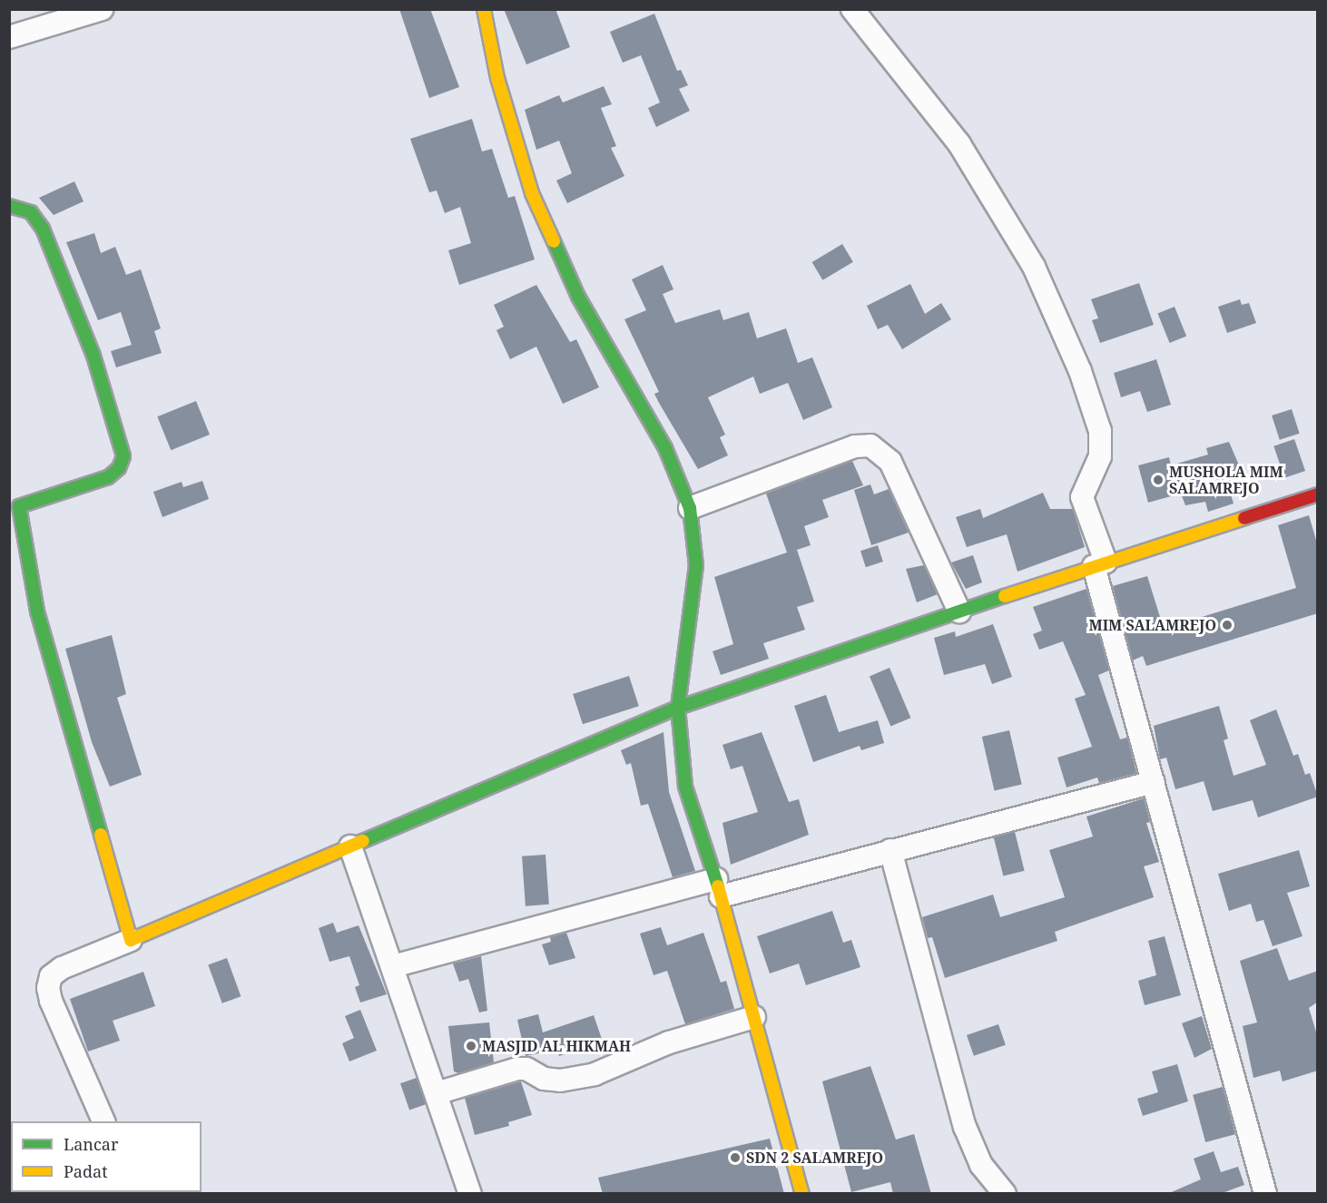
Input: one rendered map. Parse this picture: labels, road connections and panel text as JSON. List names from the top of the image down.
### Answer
{
  "places": [
    "MUSHOLA MIM SALAMREJO",
    "MIM SALAMREJO",
    "MASJID AL HIKMAH",
    "SDN 2 SALAMREJO"
  ],
  "legend": ["Lancar", "Padat"]
}
